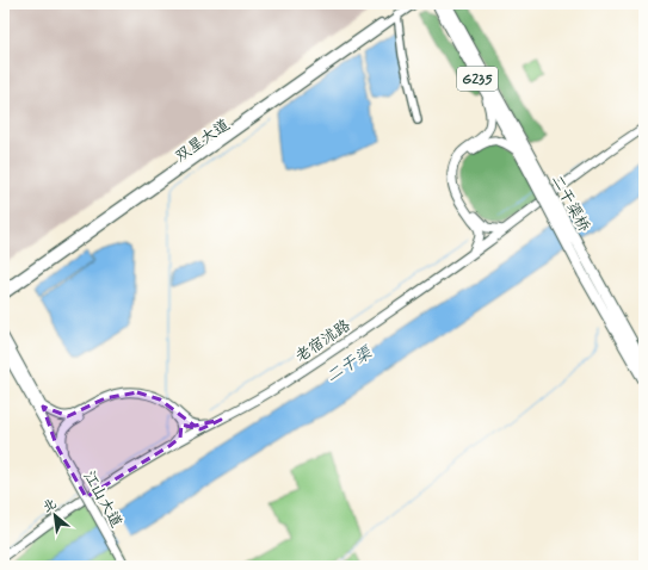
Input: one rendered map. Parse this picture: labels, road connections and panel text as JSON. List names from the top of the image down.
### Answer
{
  "streets": {
    "highway": ["G235", "二干渠桥"],
    "main road": ["老宿沭路", "江山大道"],
    "street": ["双星大道"]
  },
  "crossings": [
    ["G235", "二干渠桥"]
  ],
  "water": ["二干渠"],
  "north": "top left"
}
